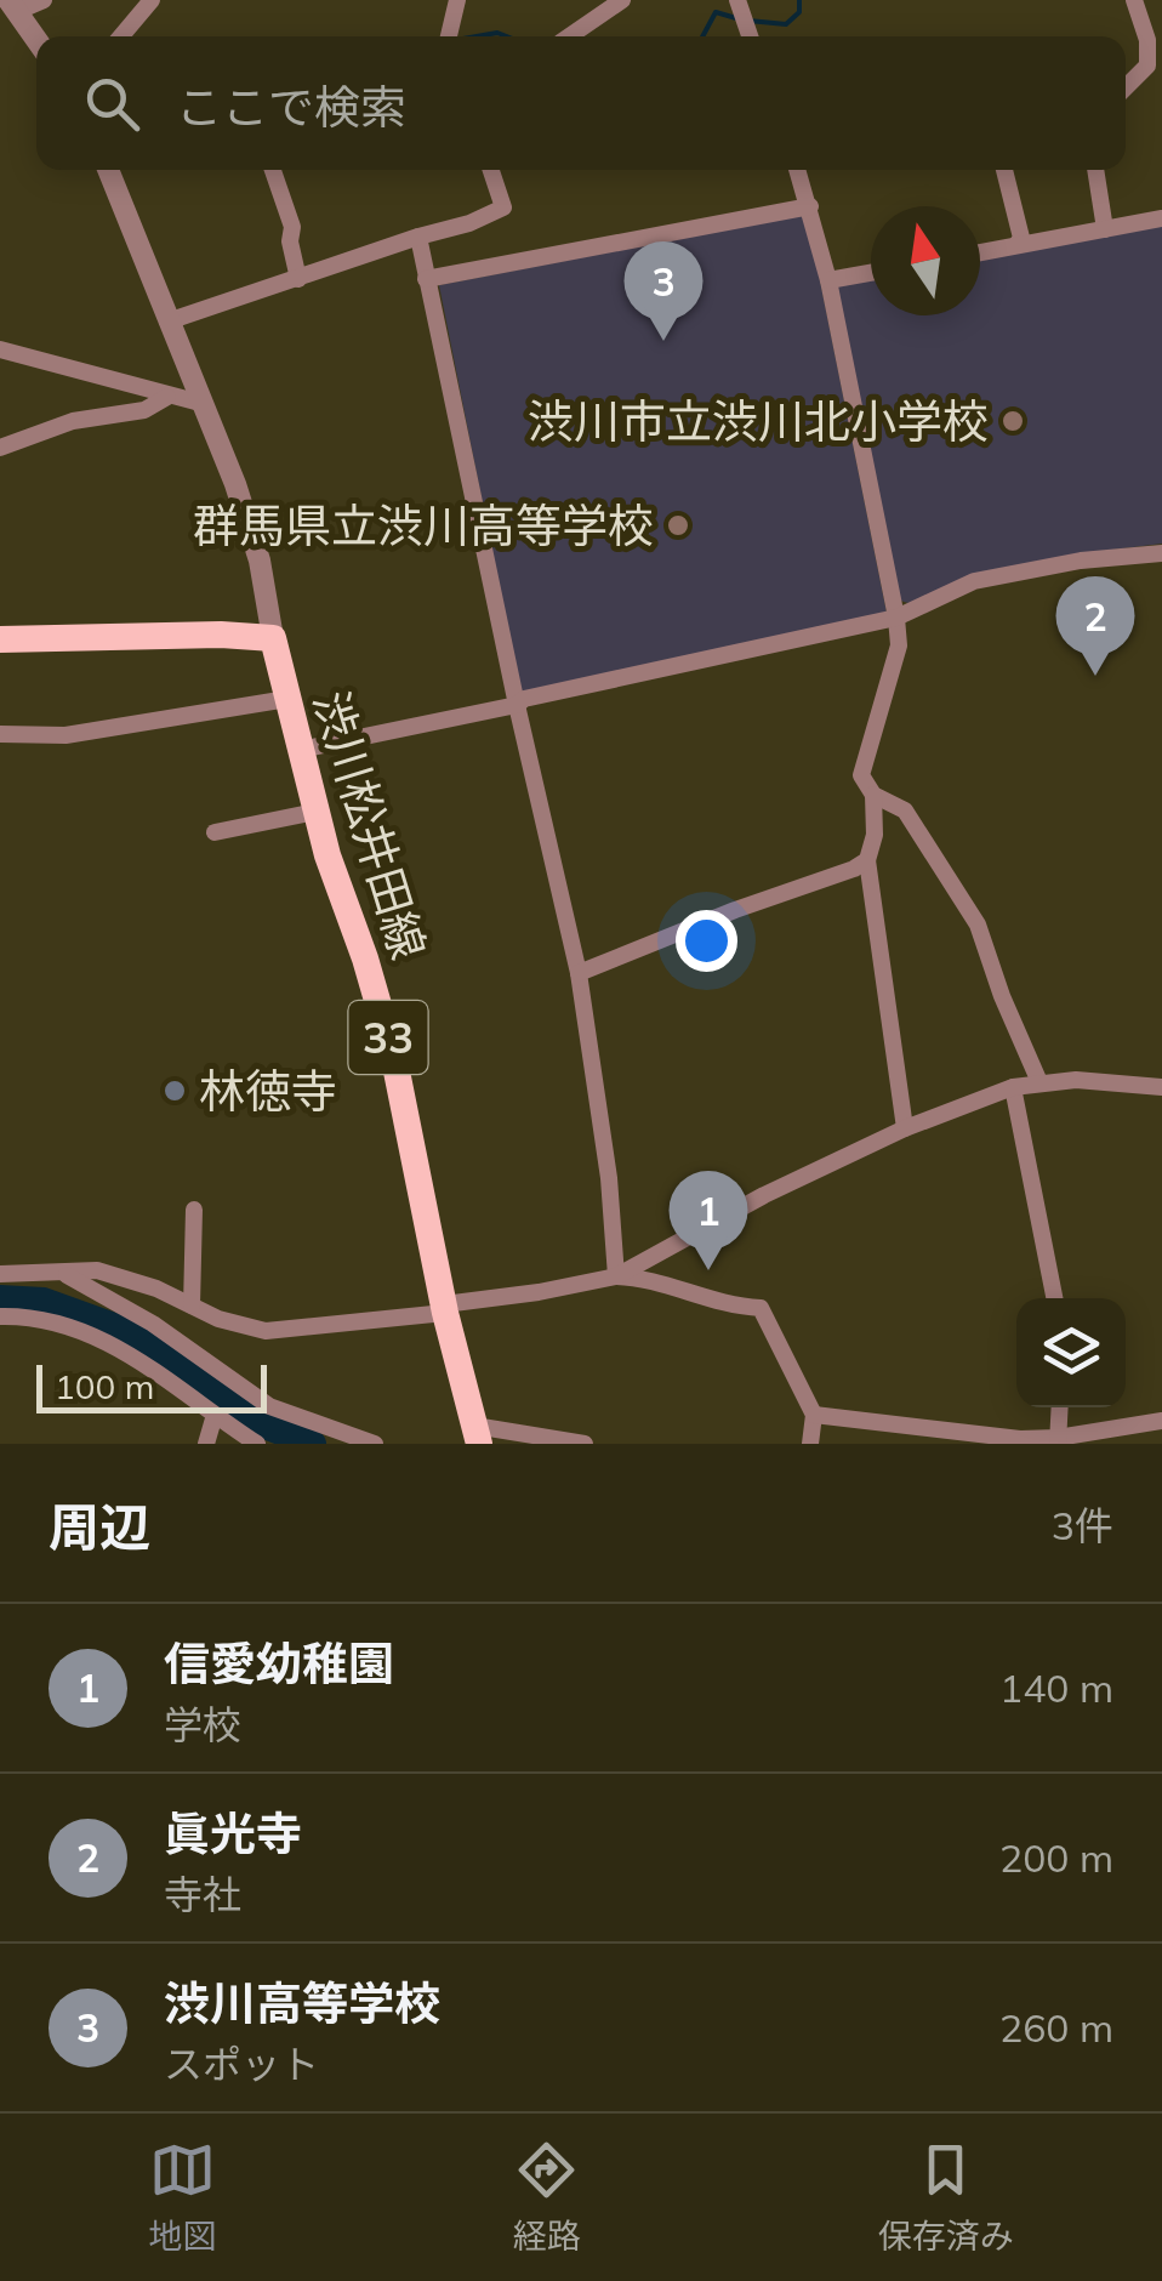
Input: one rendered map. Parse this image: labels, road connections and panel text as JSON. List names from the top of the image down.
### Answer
{
  "streets": {
    "main road": ["渋川松井田線", "33"]
  },
  "places": ["渋川市立渋川北小学校", "群馬県立渋川高等学校", "林徳寺"],
  "scale_bar": "100 m",
  "north": "top",
  "page": {
    "search": "ここで検索",
    "pins": ["3", "2", "1"],
    "scale": "100 m",
    "heading": ["周辺", "3件"],
    "list": [
      {
        "mark": "1",
        "name": "信愛幼稚園",
        "note": "学校",
        "value": "140 m"
      },
      {
        "mark": "2",
        "name": "眞光寺",
        "note": "寺社",
        "value": "200 m"
      },
      {
        "mark": "3",
        "name": "渋川高等学校",
        "note": "スポット",
        "value": "260 m"
      }
    ],
    "nav": ["地図", "経路", "保存済み"]
  }
}
